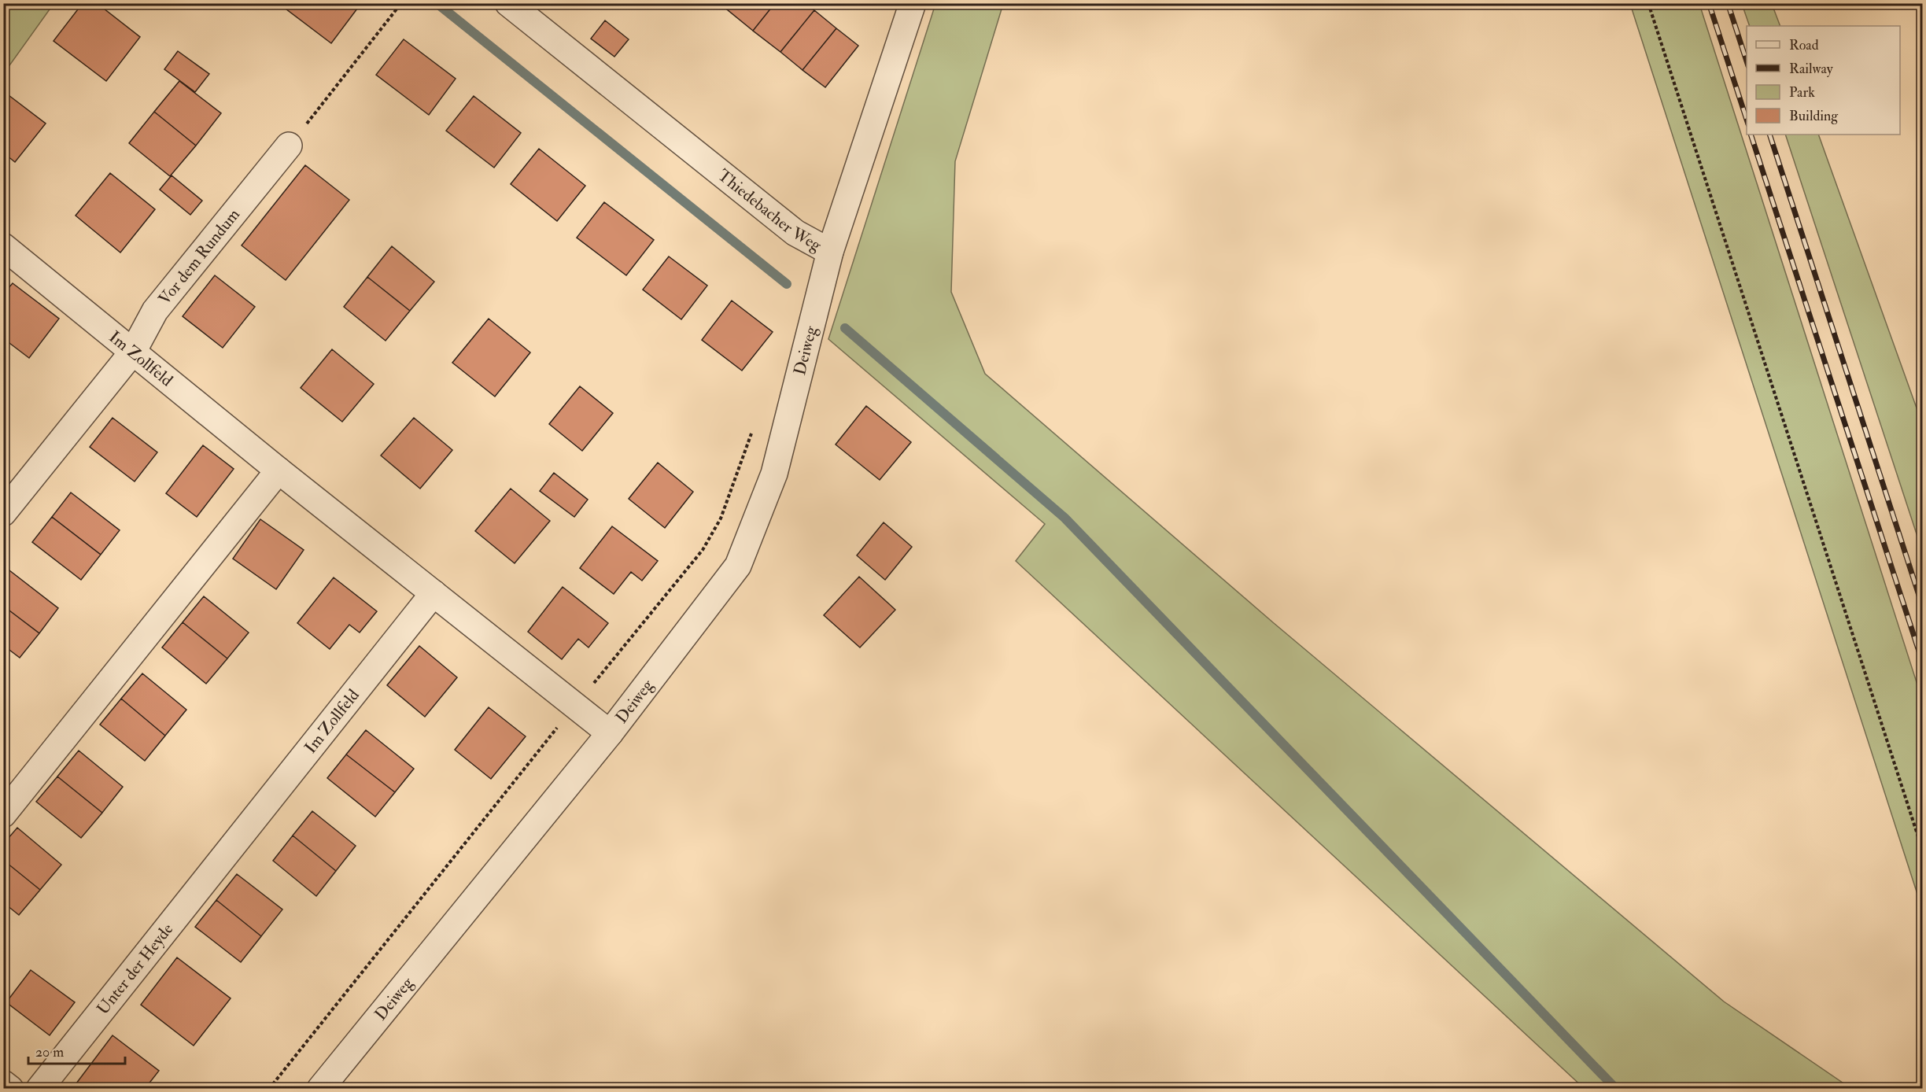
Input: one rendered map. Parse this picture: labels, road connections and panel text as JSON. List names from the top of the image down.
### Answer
{
  "streets": {
    "street": [
      "Thiedebacher Weg",
      "Vor dem Rundum",
      "Deiweg",
      "Im Zollfeld",
      "Unter der Heyde"
    ]
  },
  "crossings": [
    ["Thiedebacher Weg", "Deiweg"],
    ["Vor dem Rundum", "Im Zollfeld"],
    ["Deiweg", "Im Zollfeld"],
    ["Im Zollfeld", "Unter der Heyde"]
  ],
  "legend": [
    "Road",
    "Railway",
    "Park",
    "Building"
  ],
  "scale_bar": "20 m"
}
